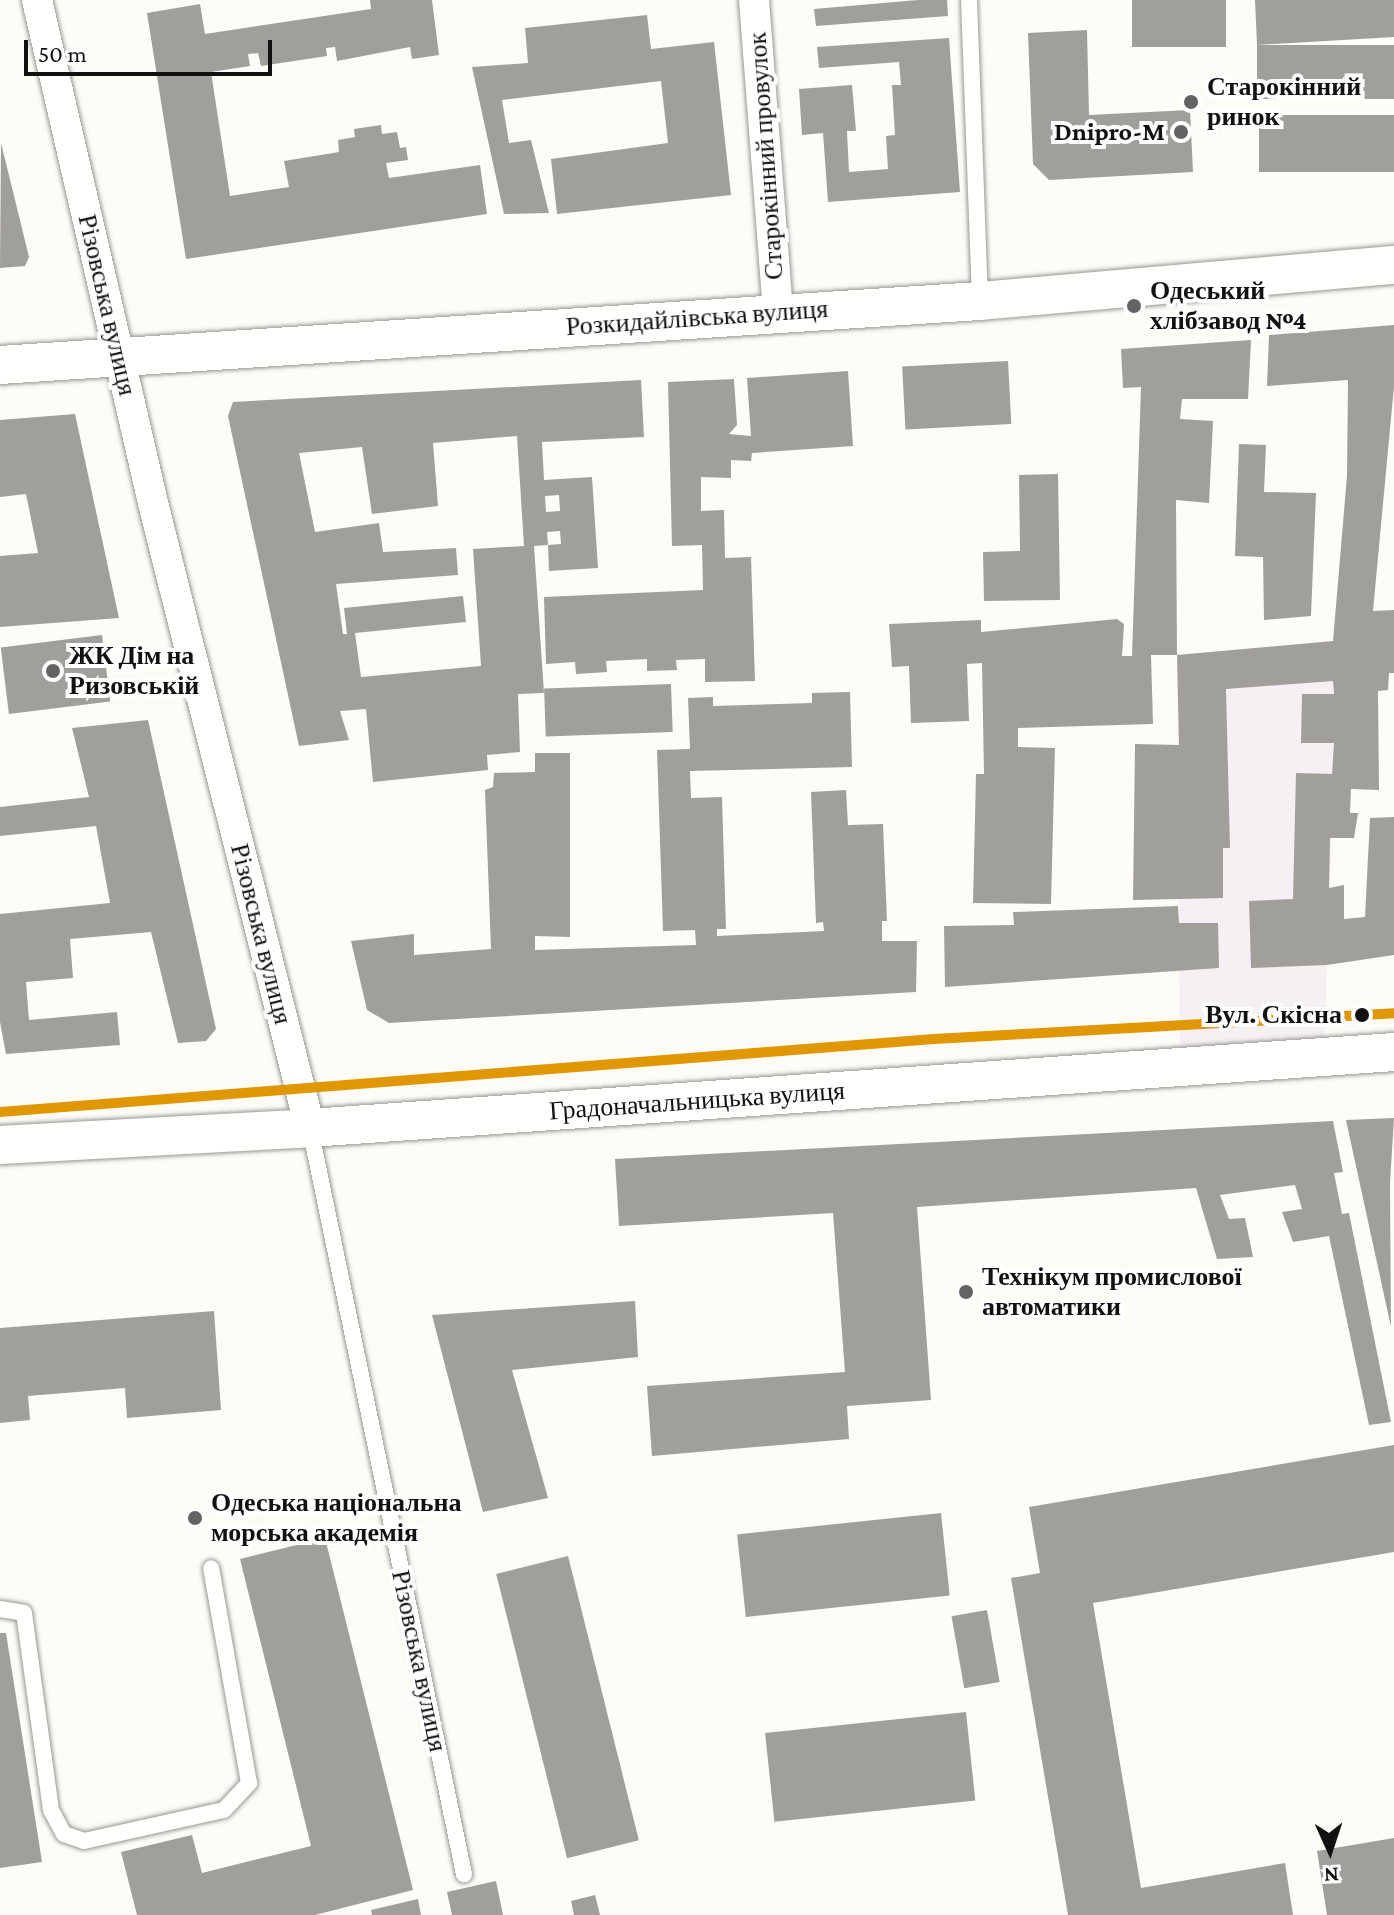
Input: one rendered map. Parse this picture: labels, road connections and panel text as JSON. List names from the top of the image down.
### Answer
{
  "streets": {
    "street": [
      "Старокінний провулок",
      "Різовська вулиця",
      "Розкидайлівська вулиця",
      "Градоначальницька вулиця"
    ]
  },
  "crossings": [
    ["Старокінний провулок", "Розкидайлівська вулиця"],
    ["Різовська вулиця", "Розкидайлівська вулиця"],
    ["Різовська вулиця", "Градоначальницька вулиця"]
  ],
  "places": [
    "Старокінний ринок",
    "Dnipro-M",
    "Одеський хлібзавод №4",
    "ЖК Дім на Ризовській",
    "Вул. Скісна",
    "Технікум промислової автоматики",
    "Одеська національна морська академія"
  ],
  "scale_bar": "50 m",
  "north": "bottom"
}
